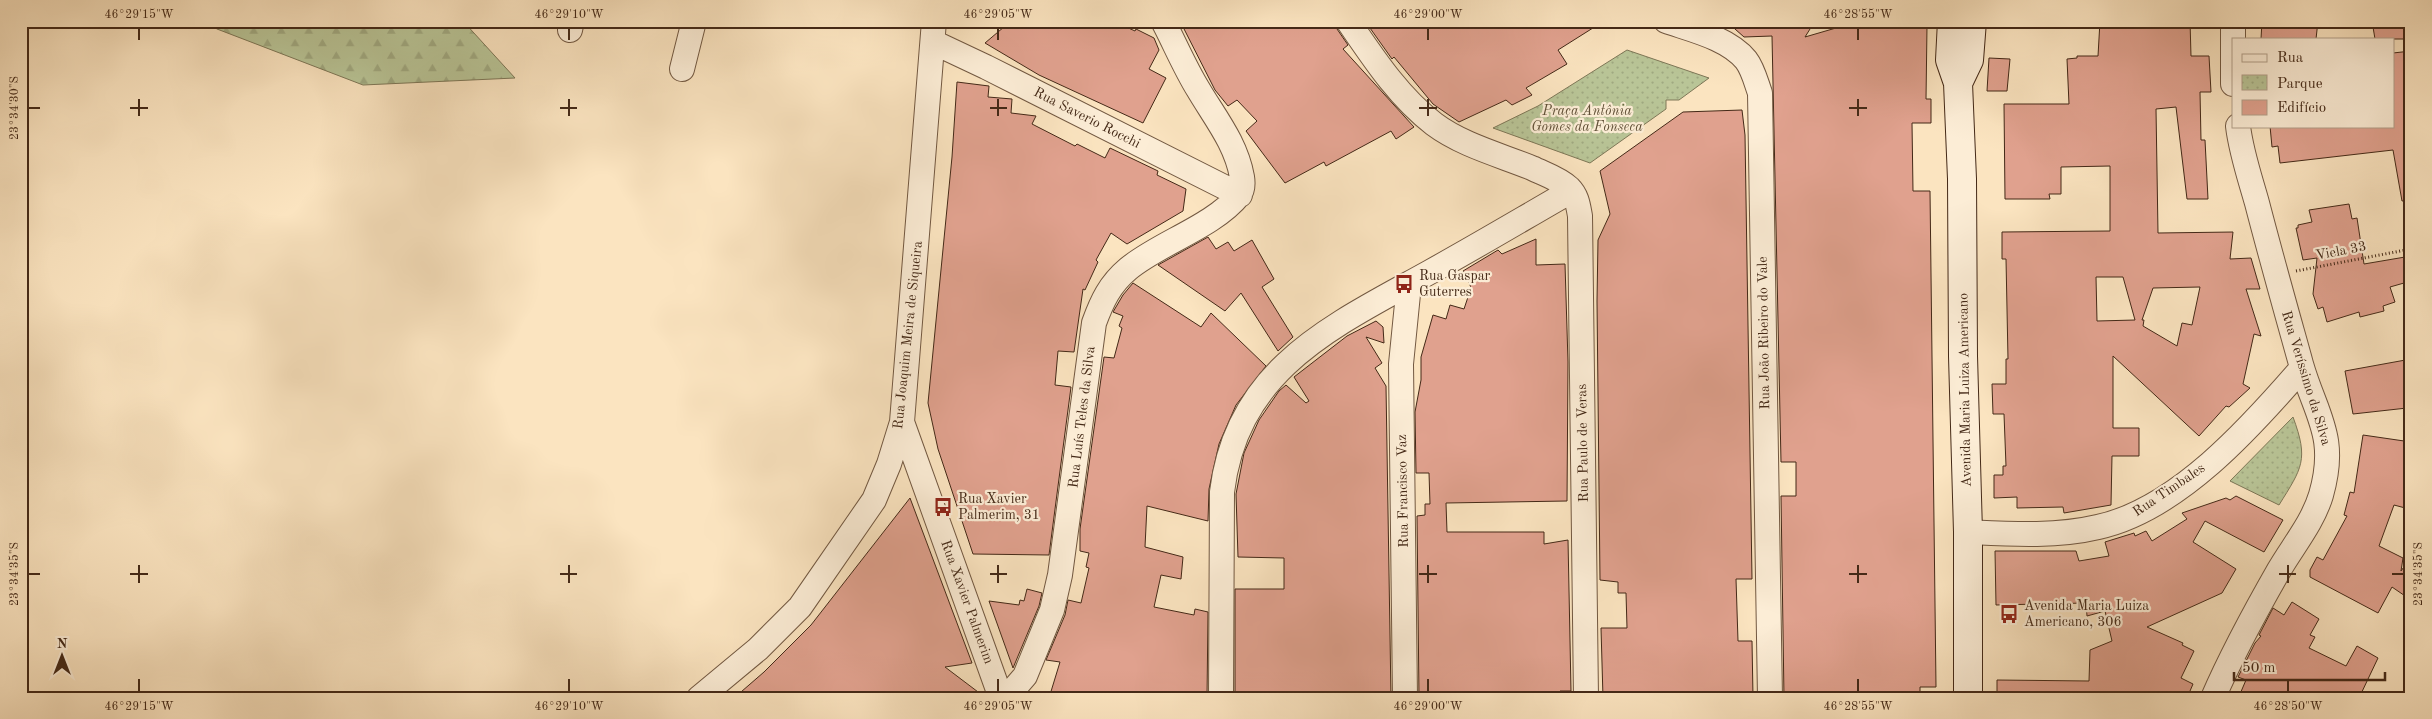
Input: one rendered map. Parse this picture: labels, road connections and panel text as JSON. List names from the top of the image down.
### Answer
{
  "streets": {
    "main road": ["Avenida Maria Luiza Americano"],
    "street": [
      "Rua Saverio Rocchi",
      "Rua João Ribeiro do Vale",
      "Rua Joaquim Meira de Siqueira",
      "Rua Veríssimo da Silva",
      "Rua Luís Teles da Silva",
      "Rua Paulo de Veras",
      "Rua Timbales",
      "Rua Francisco Vaz",
      "Rua Xavier Palmerim"
    ],
    "path": ["Viela 33"]
  },
  "crossings": [
    ["Rua Saverio Rocchi", "Rua Joaquim Meira de Siqueira"],
    ["Rua Saverio Rocchi", "Rua Luís Teles da Silva"],
    ["Viela 33", "Rua Veríssimo da Silva"],
    ["Rua Joaquim Meira de Siqueira", "Rua Xavier Palmerim"],
    ["Rua Veríssimo da Silva", "Rua Timbales"],
    ["Avenida Maria Luiza Americano", "Rua Timbales"]
  ],
  "parks": ["Praça Antônia Gomes da Fonseca"],
  "places": {
    "bus stop": ["Rua Gaspar Guterres", "Rua Xavier Palmerim, 31", "Avenida Maria Luiza Americano, 306"]
  },
  "legend": ["Rua", "Parque", "Edifício"],
  "scale_bar": "50 m",
  "north": "top",
  "coordinates": [
    "46°29'15\"W",
    "46°29'10\"W",
    "46°29'05\"W",
    "46°29'00\"W",
    "46°28'55\"W",
    "23°34'30\"S",
    "23°34'35\"S",
    "46°28'50\"W"
  ]
}
